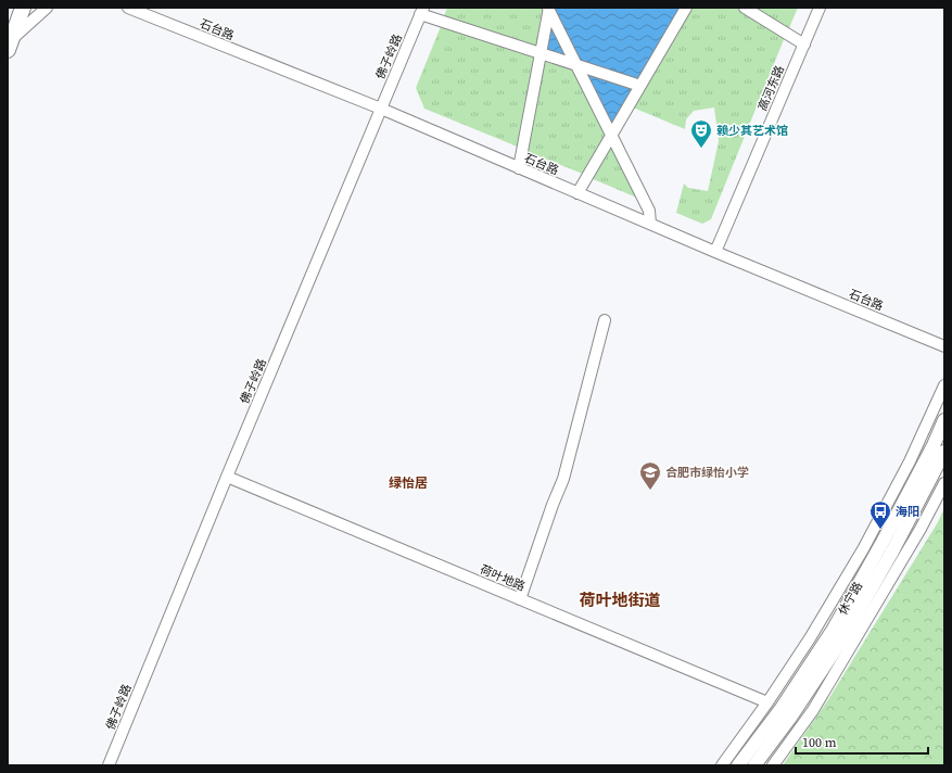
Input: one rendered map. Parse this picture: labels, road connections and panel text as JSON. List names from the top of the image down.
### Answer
{
  "streets": {
    "main road": ["休宁路"],
    "street": [
      "石台路",
      "佛子岭路",
      "高河东路",
      "荷叶地路"
    ]
  },
  "crossings": [
    ["石台路", "佛子岭路"],
    ["石台路", "高河东路"],
    ["佛子岭路", "荷叶地路"]
  ],
  "districts": ["绿怡居", "荷叶地街道"],
  "places": {
    "theatre": ["赖少其艺术馆"],
    "school or university": ["合肥市绿怡小学"],
    "bus stop": ["海阳"]
  },
  "scale_bar": "100 m"
}
